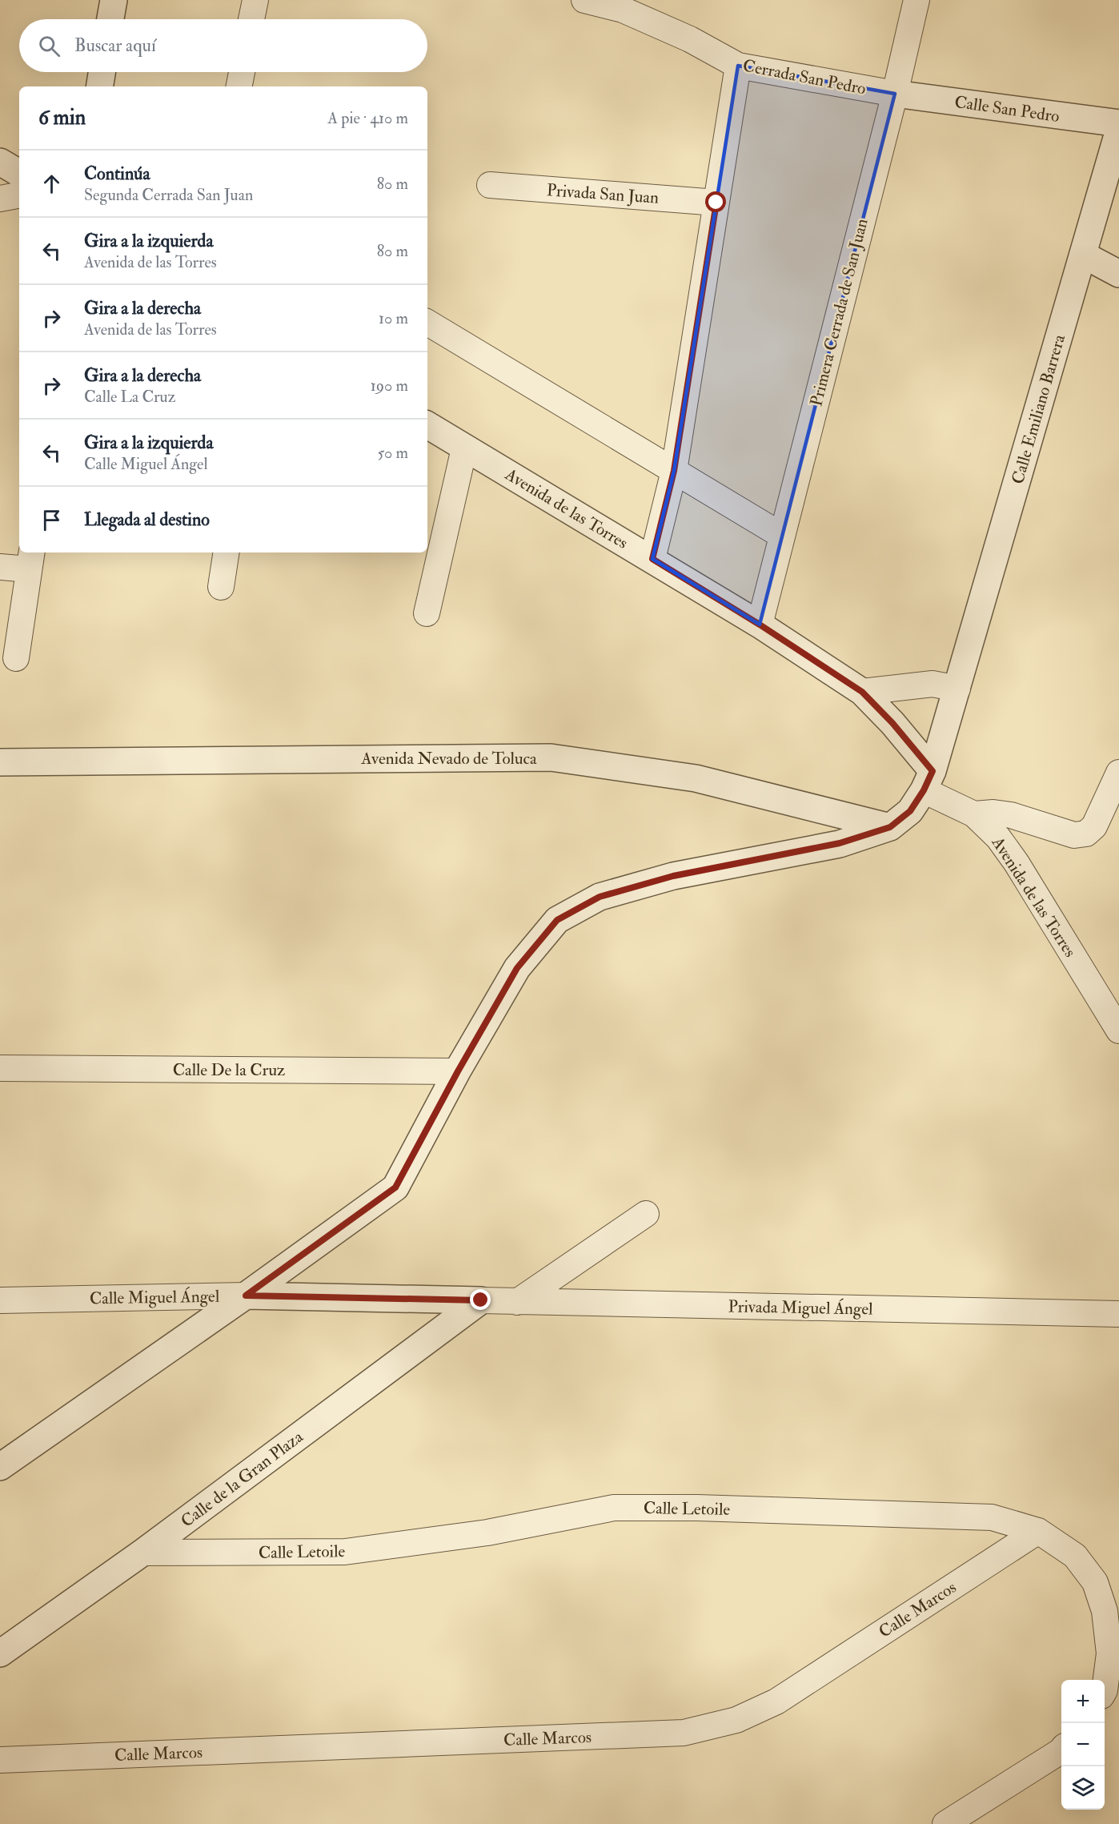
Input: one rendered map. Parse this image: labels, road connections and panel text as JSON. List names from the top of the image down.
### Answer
{
  "streets": {
    "street": [
      "Cerrada San Pedro",
      "Calle San Pedro",
      "Privada San Juan",
      "Primera Cerrada de San Juan",
      "Calle Emiliano Barrera",
      "Avenida de las Torres",
      "Avenida Nevado de Toluca",
      "Calle De la Cruz",
      "Calle Miguel Ángel",
      "Privada Miguel Ángel",
      "Calle de la Gran Plaza",
      "Calle Letoile",
      "Calle Marcos"
    ]
  },
  "crossings": [
    ["Cerrada San Pedro", "Calle San Pedro"],
    ["Cerrada San Pedro", "Primera Cerrada de San Juan"],
    ["Calle San Pedro", "Primera Cerrada de San Juan"],
    ["Primera Cerrada de San Juan", "Avenida de las Torres"],
    ["Avenida de las Torres", "Avenida Nevado de Toluca"],
    ["Calle Miguel Ángel", "Privada Miguel Ángel"],
    ["Calle Miguel Ángel", "Calle de la Gran Plaza"],
    ["Privada Miguel Ángel", "Calle de la Gran Plaza"],
    ["Calle de la Gran Plaza", "Calle Letoile"],
    ["Calle Letoile", "Calle Marcos"]
  ],
  "page": {
    "search": "Buscar aquí",
    "heading": ["6 min", "A pie · 410 m"],
    "list": [
      ["Continúa", "Segunda Cerrada San Juan", "80 m"],
      ["Gira a la izquierda", "Avenida de las Torres", "80 m"],
      ["Gira a la derecha", "Avenida de las Torres", "10 m"],
      ["Gira a la derecha", "Calle La Cruz", "190 m"],
      ["Gira a la izquierda", "Calle Miguel Ángel", "50 m"],
      "Llegada al destino"
    ],
    "map_buttons": ["+", "−"]
  }
}
